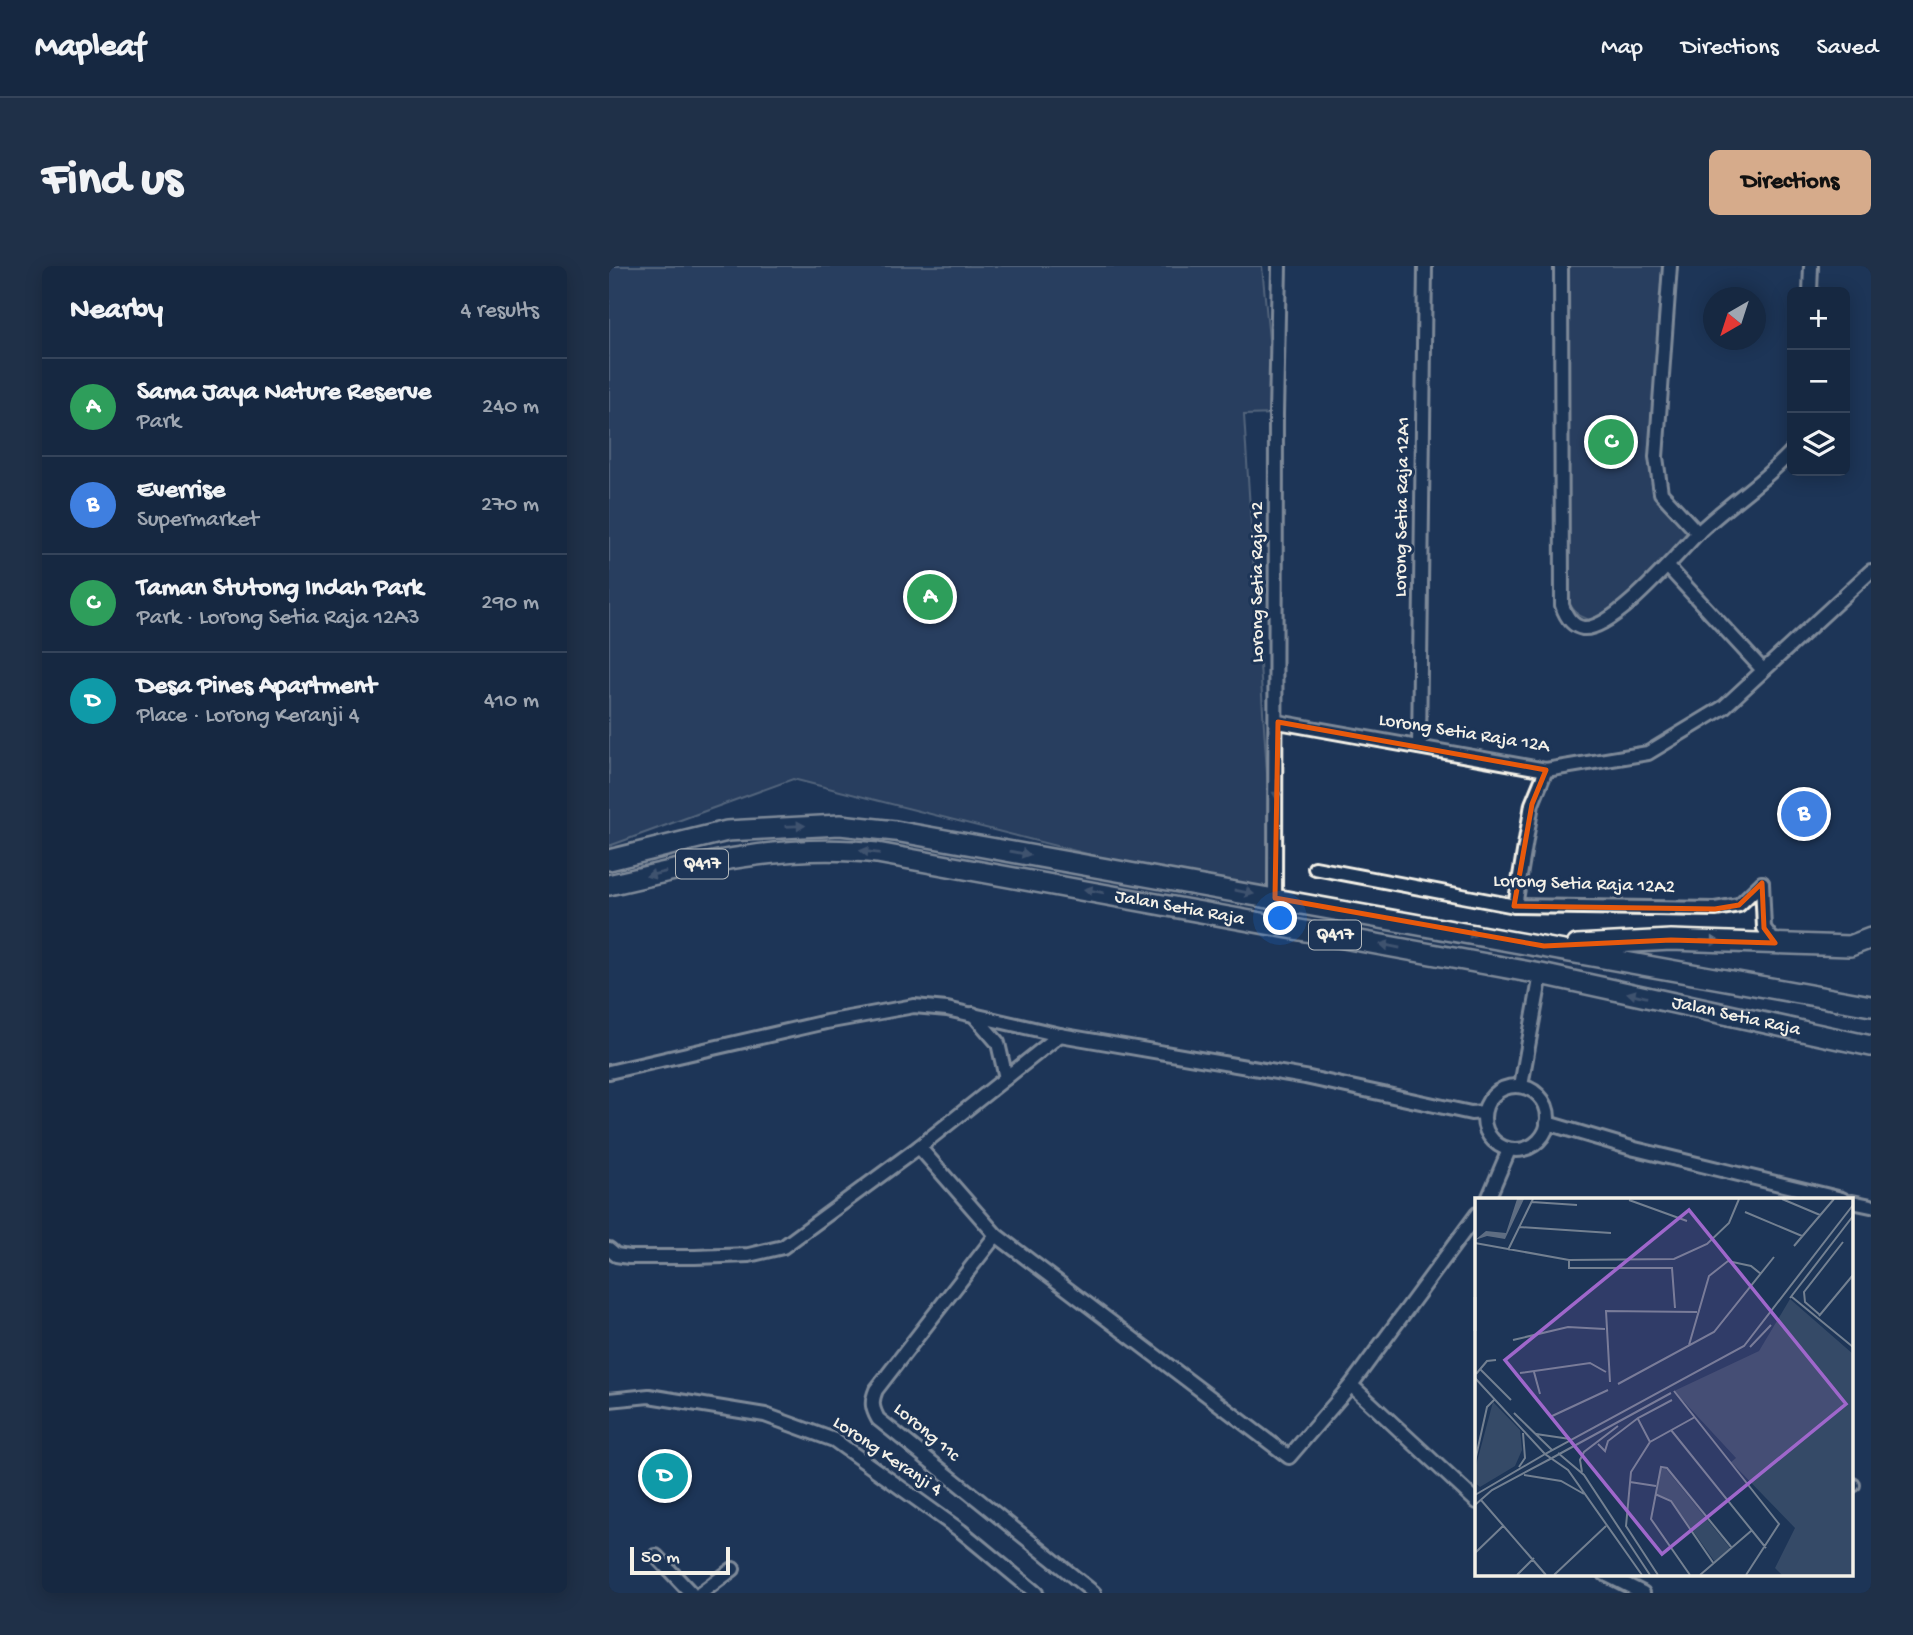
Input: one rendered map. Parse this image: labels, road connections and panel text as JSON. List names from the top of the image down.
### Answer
{
  "streets": {
    "highway": ["Q417", "Jalan Setia Raja"],
    "street": [
      "Lorong Setia Raja 12A1",
      "Lorong Setia Raja 12",
      "Lorong Setia Raja 12A",
      "Lorong Setia Raja 12A2",
      "Lorong 11c",
      "Lorong Keranji 4"
    ]
  },
  "crossings": [
    ["Lorong Setia Raja 12A1", "Lorong Setia Raja 12A"],
    ["Lorong Setia Raja 12", "Lorong Setia Raja 12A"],
    ["Lorong Setia Raja 12", "Jalan Setia Raja"]
  ],
  "scale_bar": "50 m",
  "north": "bottom left",
  "page": {
    "header": "Mapleaf",
    "nav": ["Map", "Directions", "Saved"],
    "buttons": "Directions",
    "title": "Find us",
    "heading": ["Nearby", "4 results"],
    "map_buttons": ["+", "−"],
    "list": [
      {
        "mark": "A",
        "name": "Sama Jaya Nature Reserve",
        "note": "Park",
        "value": "240 m"
      },
      {
        "mark": "B",
        "name": "Everrise",
        "note": "Supermarket",
        "value": "270 m"
      },
      {
        "mark": "C",
        "name": "Taman Stutong Indah Park",
        "note": "Park · Lorong Setia Raja 12A3",
        "value": "290 m"
      },
      {
        "mark": "D",
        "name": "Desa Pines Apartment",
        "note": "Place · Lorong Keranji 4",
        "value": "410 m"
      }
    ],
    "pins": [
      "C",
      "A",
      "B",
      "D"
    ],
    "scale": "50 m"
  }
}
